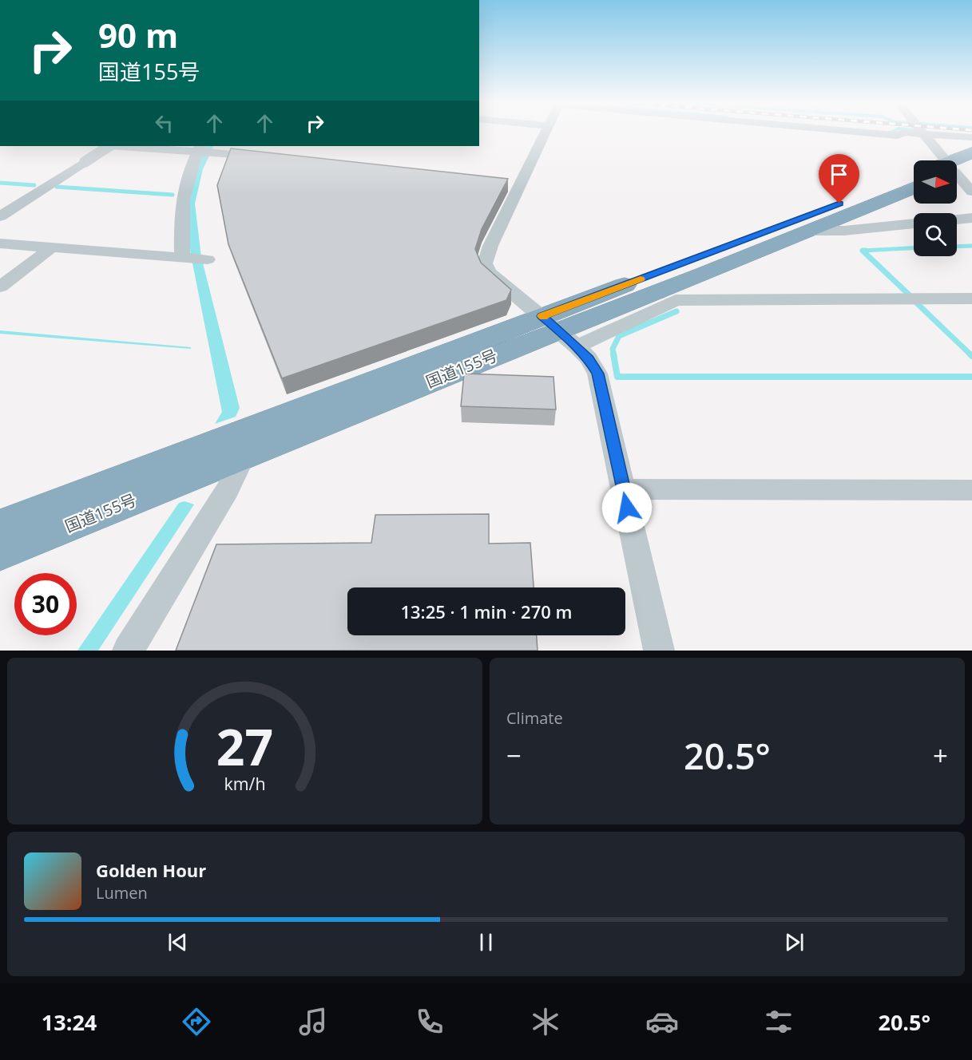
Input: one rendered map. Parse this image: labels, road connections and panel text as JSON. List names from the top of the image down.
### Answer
{
  "streets": {
    "highway": ["国道155号"]
  },
  "north": "right",
  "page": {
    "turn": ["90 m", "国道155号"],
    "limit": "30",
    "trip": "13:25 · 1 min · 270 m",
    "tile": "Climate",
    "heat": ["−", "20.5°", "+"],
    "song": ["Golden Hour", "Lumen"],
    "tabs": ["13:24", "20.5°"],
    "gauge": ["27", "km/h"]
  }
}
